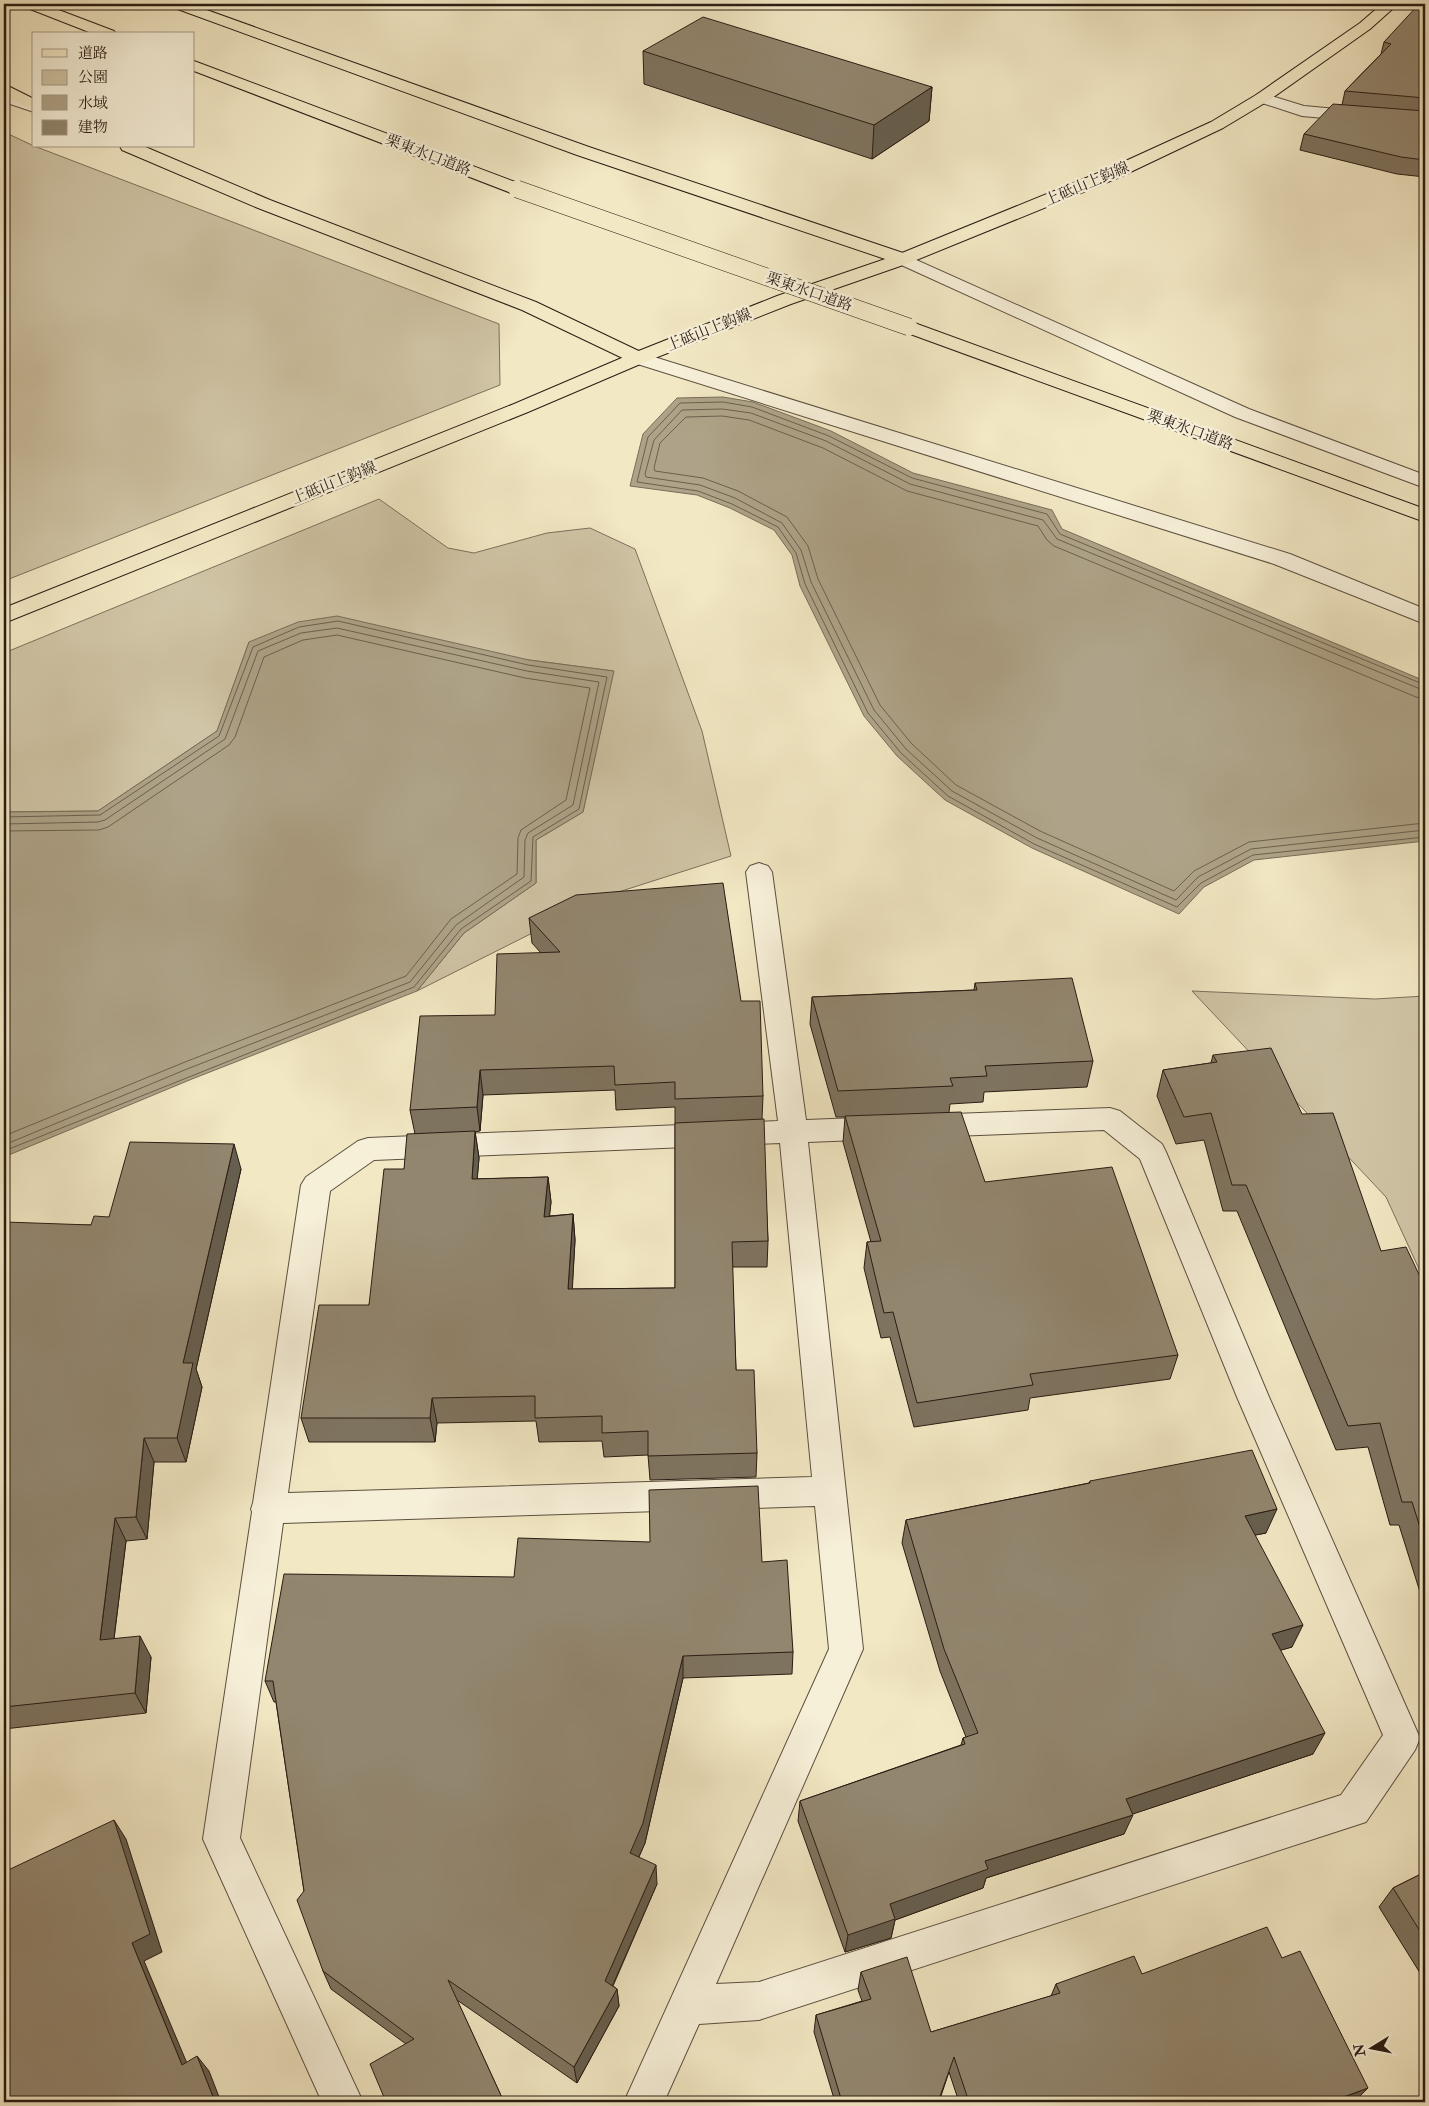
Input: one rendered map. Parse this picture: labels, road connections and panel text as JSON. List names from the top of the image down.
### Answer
{
  "streets": {
    "main road": ["栗東水口道路", "上砥山上鈎線"]
  },
  "legend": [
    "道路",
    "公園",
    "水域",
    "建物"
  ],
  "north": "left"
}
